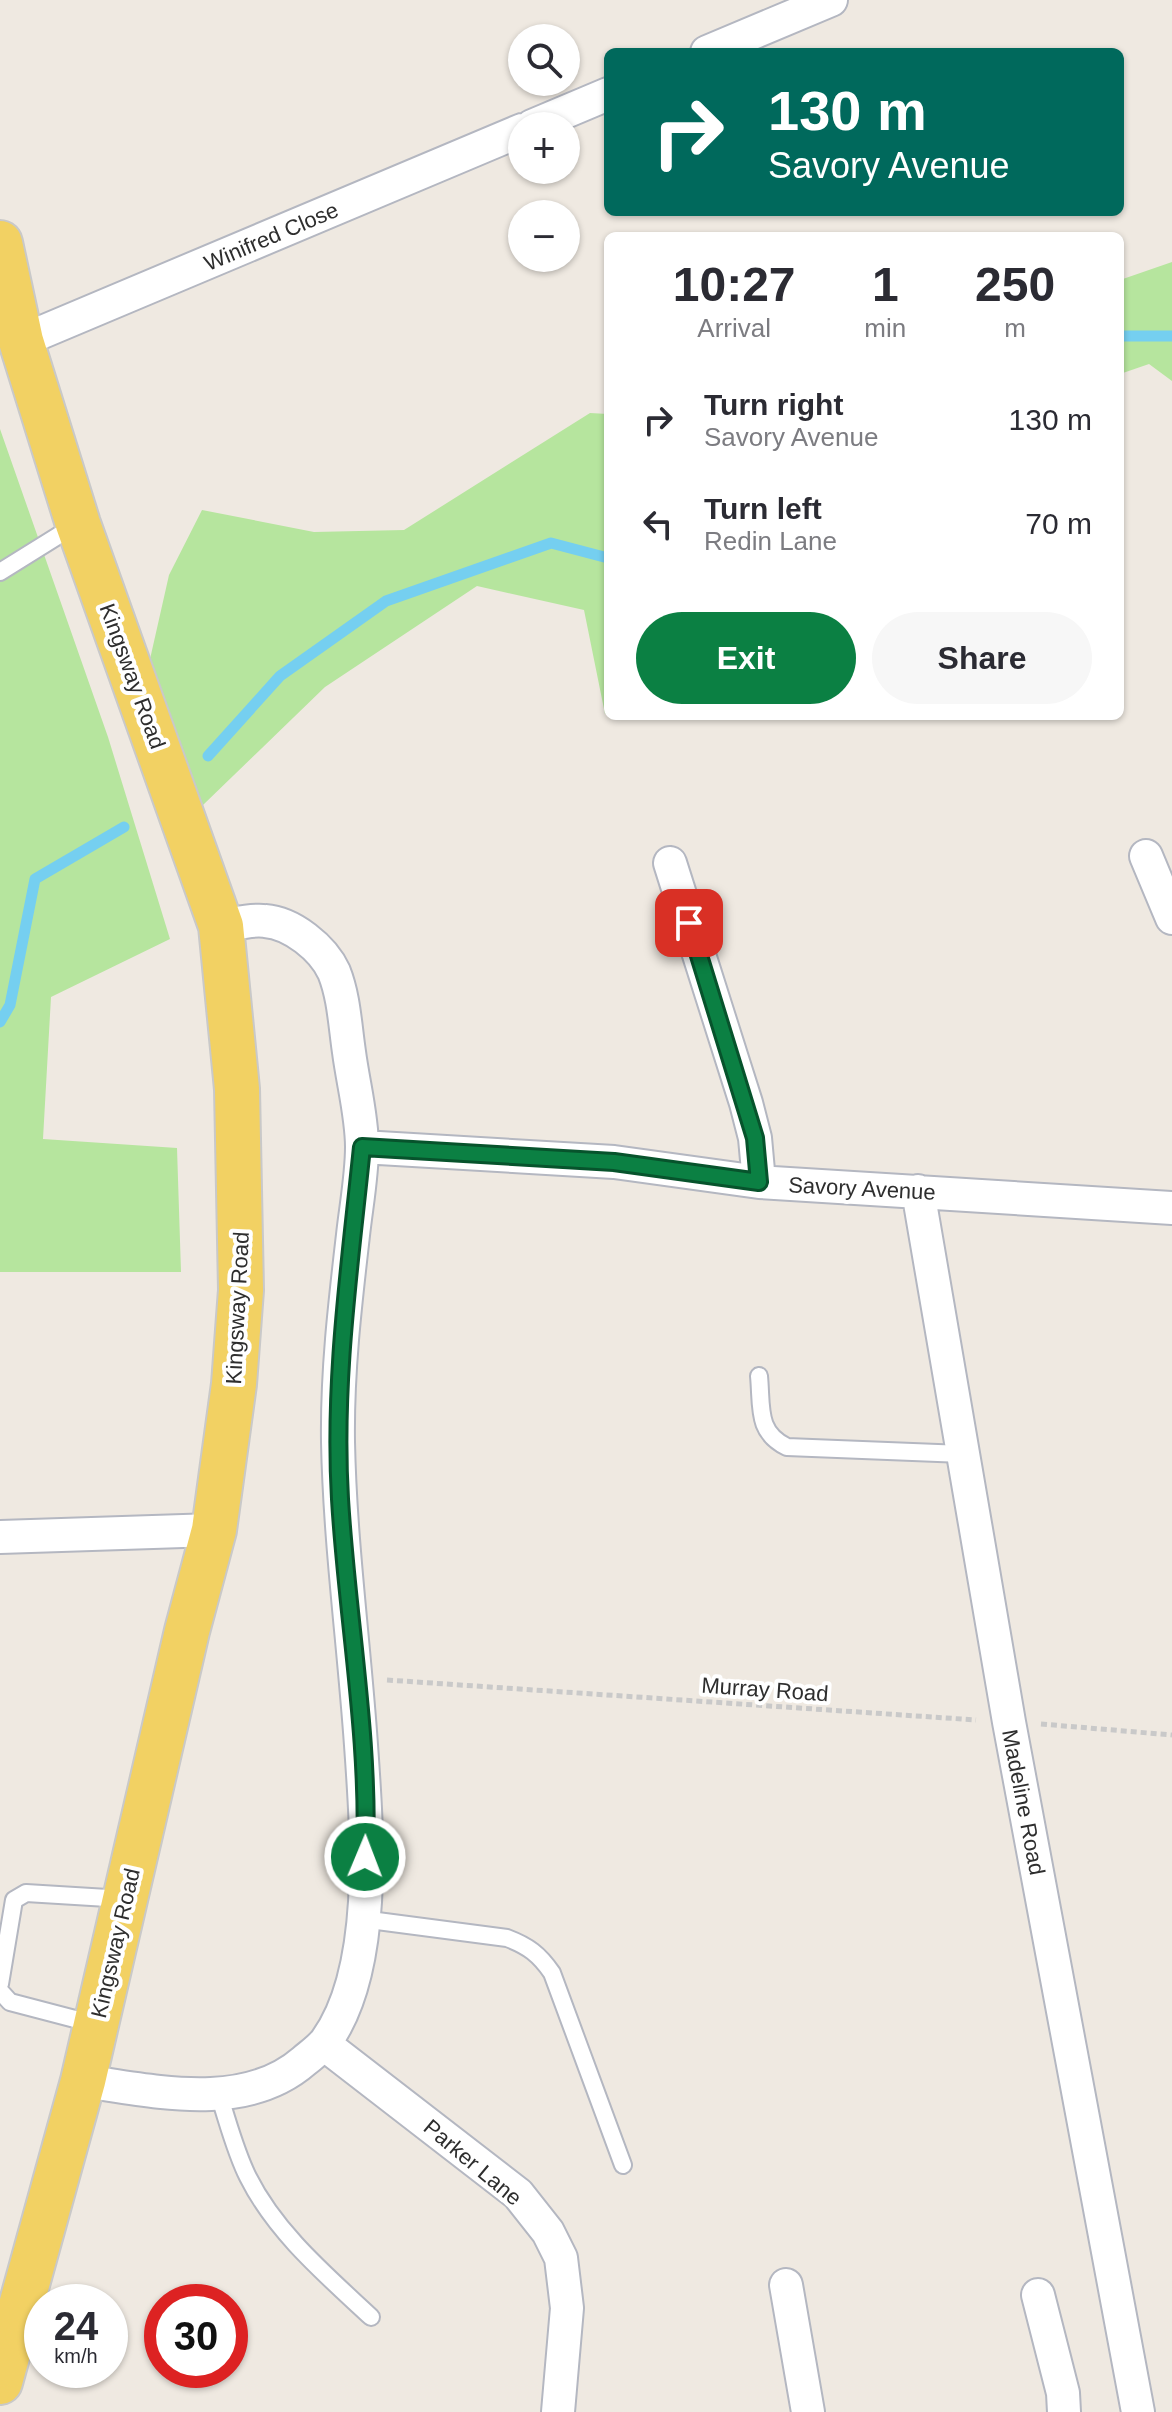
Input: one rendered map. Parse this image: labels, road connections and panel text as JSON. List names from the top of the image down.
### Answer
{
  "streets": {
    "main road": ["Kingsway Road"],
    "street": [
      "Winifred Close",
      "Savory Avenue",
      "Madeline Road",
      "Parker Lane"
    ],
    "path": ["Murray Road"]
  },
  "crossings": [
    ["Winifred Close", "Kingsway Road"],
    ["Savory Avenue", "Madeline Road"],
    ["Murray Road", "Madeline Road"]
  ],
  "page": {
    "map_buttons": ["+", "−"],
    "turn": ["130 m", "Savory Avenue"],
    "eta": [
      "10:27",
      "Arrival",
      "1",
      "min",
      "250",
      "m"
    ],
    "list": [
      {
        "name": "Turn right",
        "note": "Savory Avenue",
        "value": "130 m"
      },
      {
        "name": "Turn left",
        "note": "Redin Lane",
        "value": "70 m"
      }
    ],
    "buttons": ["Exit", "Share"],
    "speed": "24 km/h",
    "limit": "30"
  }
}
